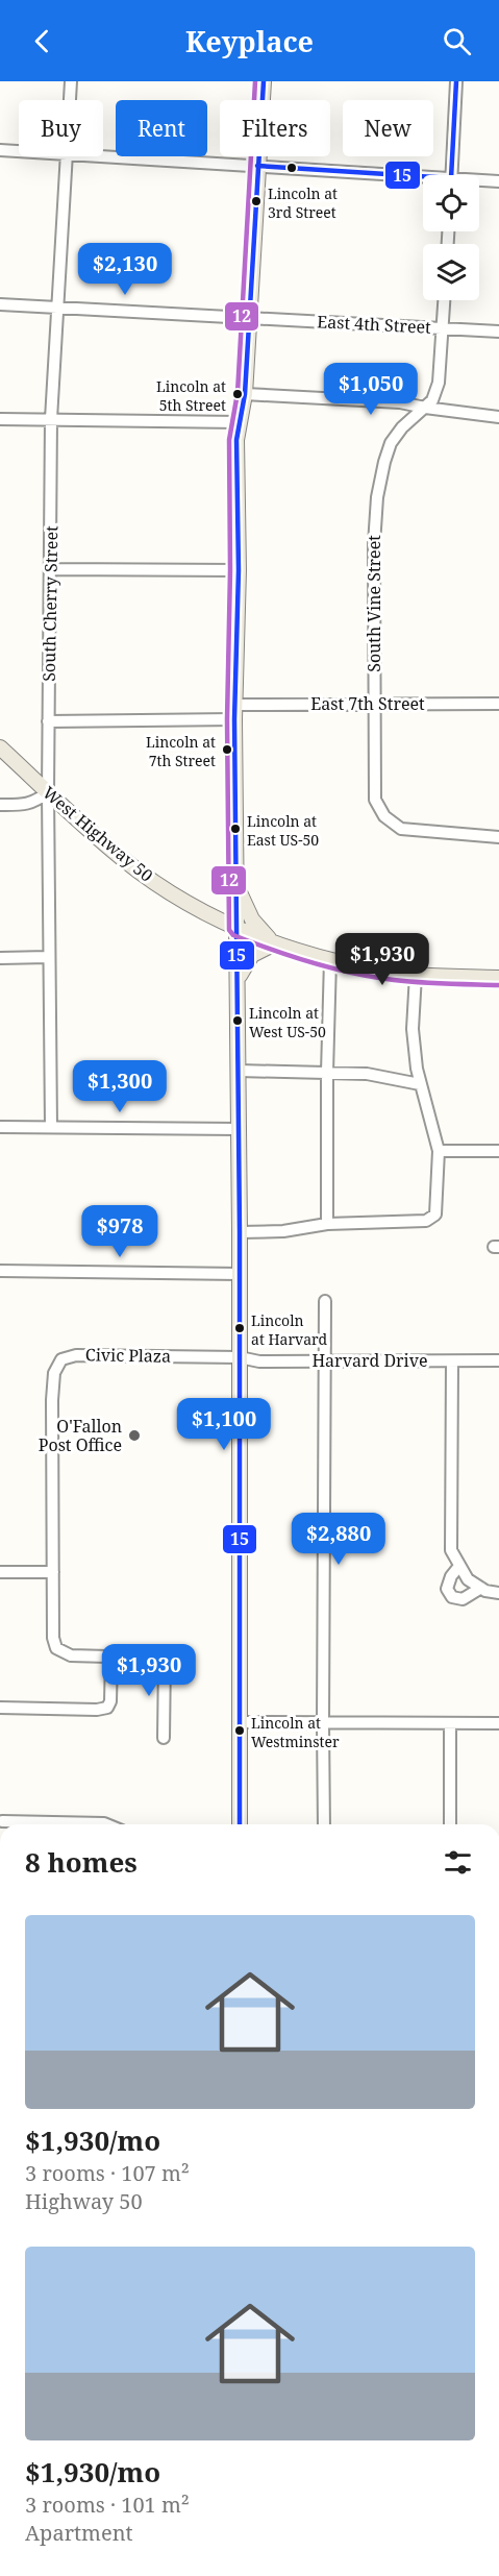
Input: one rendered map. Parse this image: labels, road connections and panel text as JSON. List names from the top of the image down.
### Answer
{
  "streets": {
    "main road": ["West Highway 50"],
    "street": [
      "East 4th Street",
      "South Cherry Street",
      "South Vine Street",
      "East 7th Street",
      "Civic Plaza",
      "Harvard Drive"
    ]
  },
  "crossings": [
    ["East 4th Street", "South Cherry Street"],
    ["East 4th Street", "South Vine Street"],
    ["South Cherry Street", "East 7th Street"],
    ["South Cherry Street", "West Highway 50"],
    ["South Vine Street", "East 7th Street"],
    ["Civic Plaza", "Harvard Drive"]
  ],
  "places": [
    "Lincoln at 3rd Street",
    "Lincoln at 5th Street",
    "Lincoln at 7th Street",
    "Lincoln at East US-50",
    "Lincoln at West US-50",
    "Lincoln at Harvard",
    "O'Fallon Post Office",
    "Lincoln at Westminster"
  ],
  "lines": ["transit line 15", "transit line 12"],
  "page": {
    "header": "Keyplace",
    "chip": [
      "Buy",
      "Rent",
      "Filters",
      "New"
    ],
    "price": [
      "$2,130",
      "$1,050",
      "$1,930",
      "$1,300",
      "$978",
      "$1,100",
      "$2,880",
      "$1,930"
    ],
    "heading": "8 homes",
    "list": [
      {
        "name": "$1,930/mo",
        "note": "3 rooms · 107 m² · Highway 50"
      },
      {
        "name": "$1,930/mo",
        "note": "3 rooms · 101 m² · Apartment"
      }
    ]
  }
}
